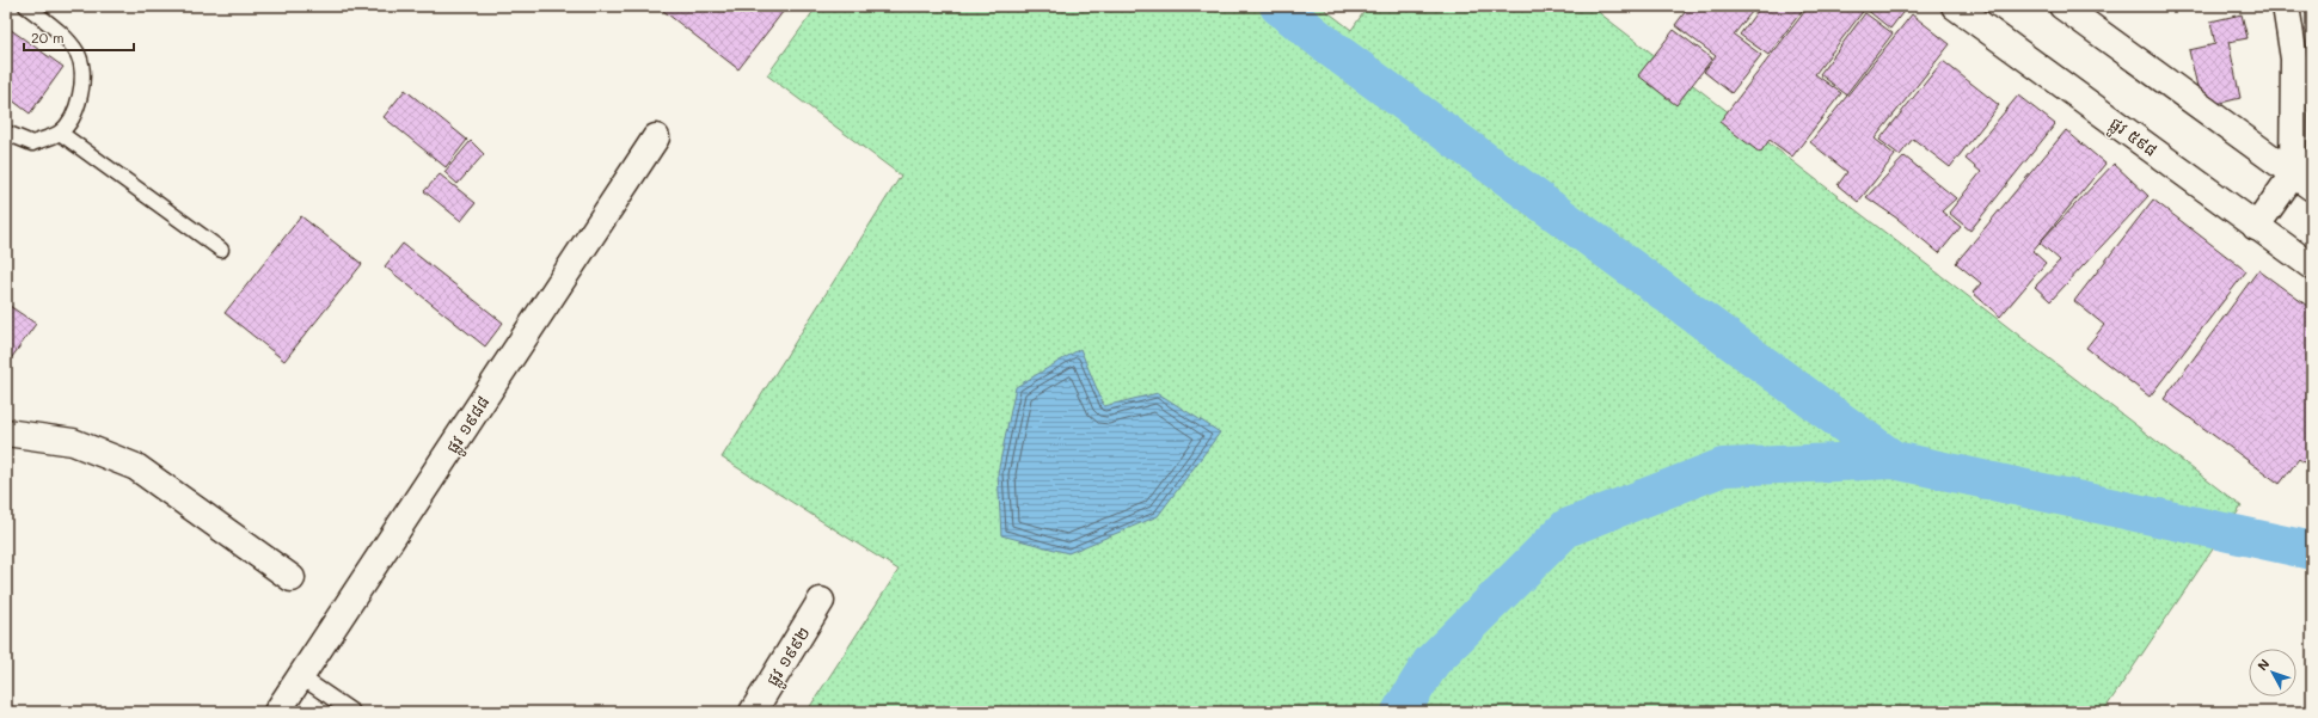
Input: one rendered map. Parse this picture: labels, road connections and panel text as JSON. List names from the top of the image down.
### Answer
{
  "streets": {
    "street": ["ផ្លូវ ៥៩៨", "ផ្លូវ ១៩៨៨", "ផ្លូវ ១៩៩២"]
  },
  "scale_bar": "20 m",
  "north": "top left"
}
